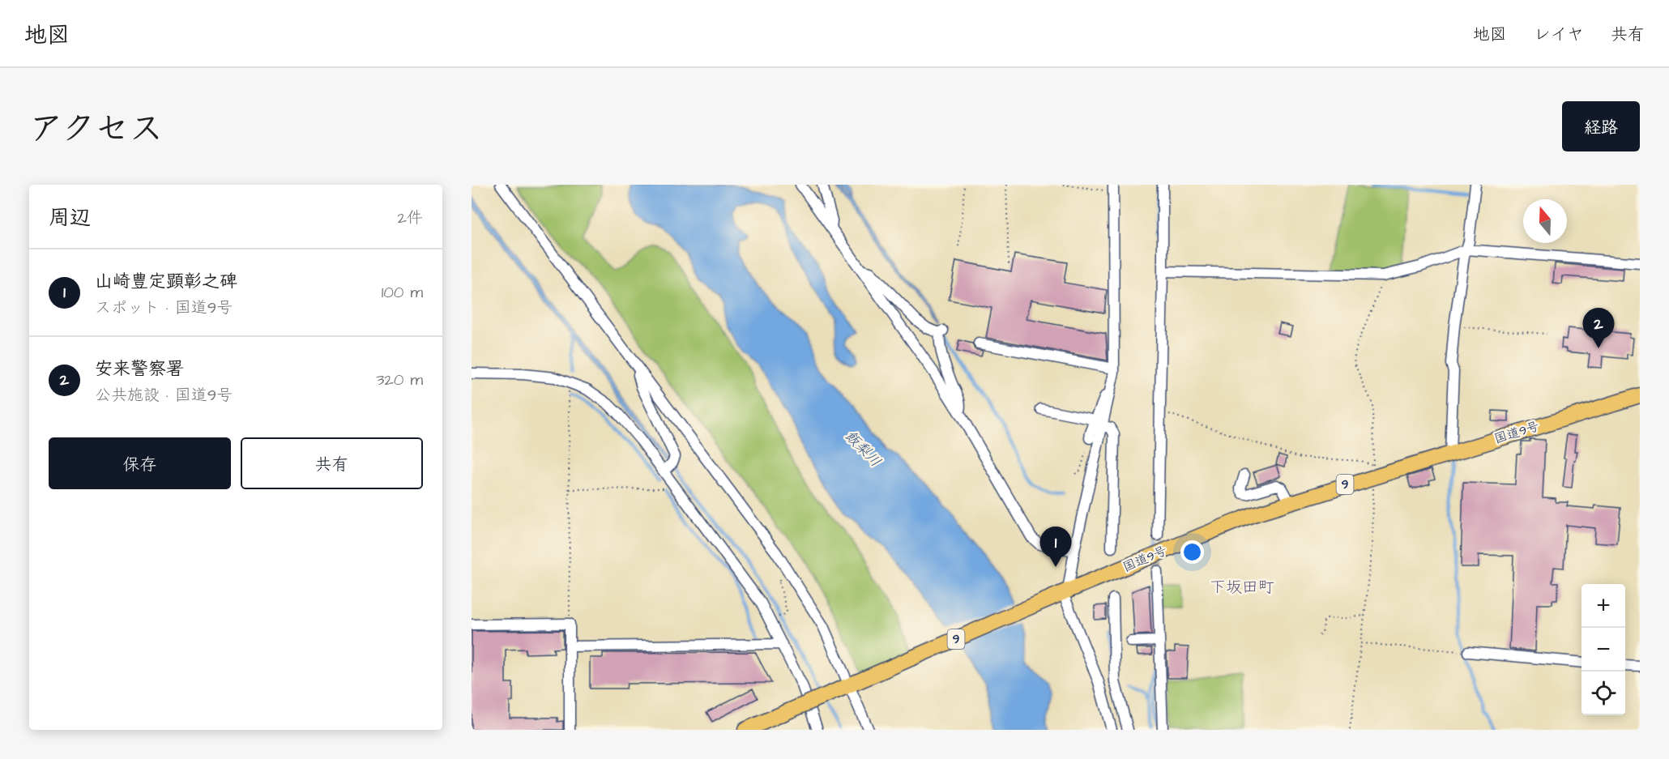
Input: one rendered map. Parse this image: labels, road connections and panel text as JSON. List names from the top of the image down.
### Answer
{
  "streets": {
    "highway": ["国道9号", "9"]
  },
  "districts": ["下坂田町"],
  "water": ["飯梨川"],
  "north": "top",
  "page": {
    "header": "地図",
    "nav": ["地図", "レイヤ", "共有"],
    "title": "アクセス",
    "buttons": [
      "経路",
      ["保存", "共有"]
    ],
    "heading": ["周辺", "2件"],
    "list": [
      {
        "mark": "1",
        "name": "山崎豊定顕彰之碑",
        "note": "スポット · 国道9号",
        "value": "100 m"
      },
      {
        "mark": "2",
        "name": "安来警察署",
        "note": "公共施設 · 国道9号",
        "value": "320 m"
      }
    ],
    "pins": ["2", "1"],
    "map_buttons": ["+", "−"]
  }
}
